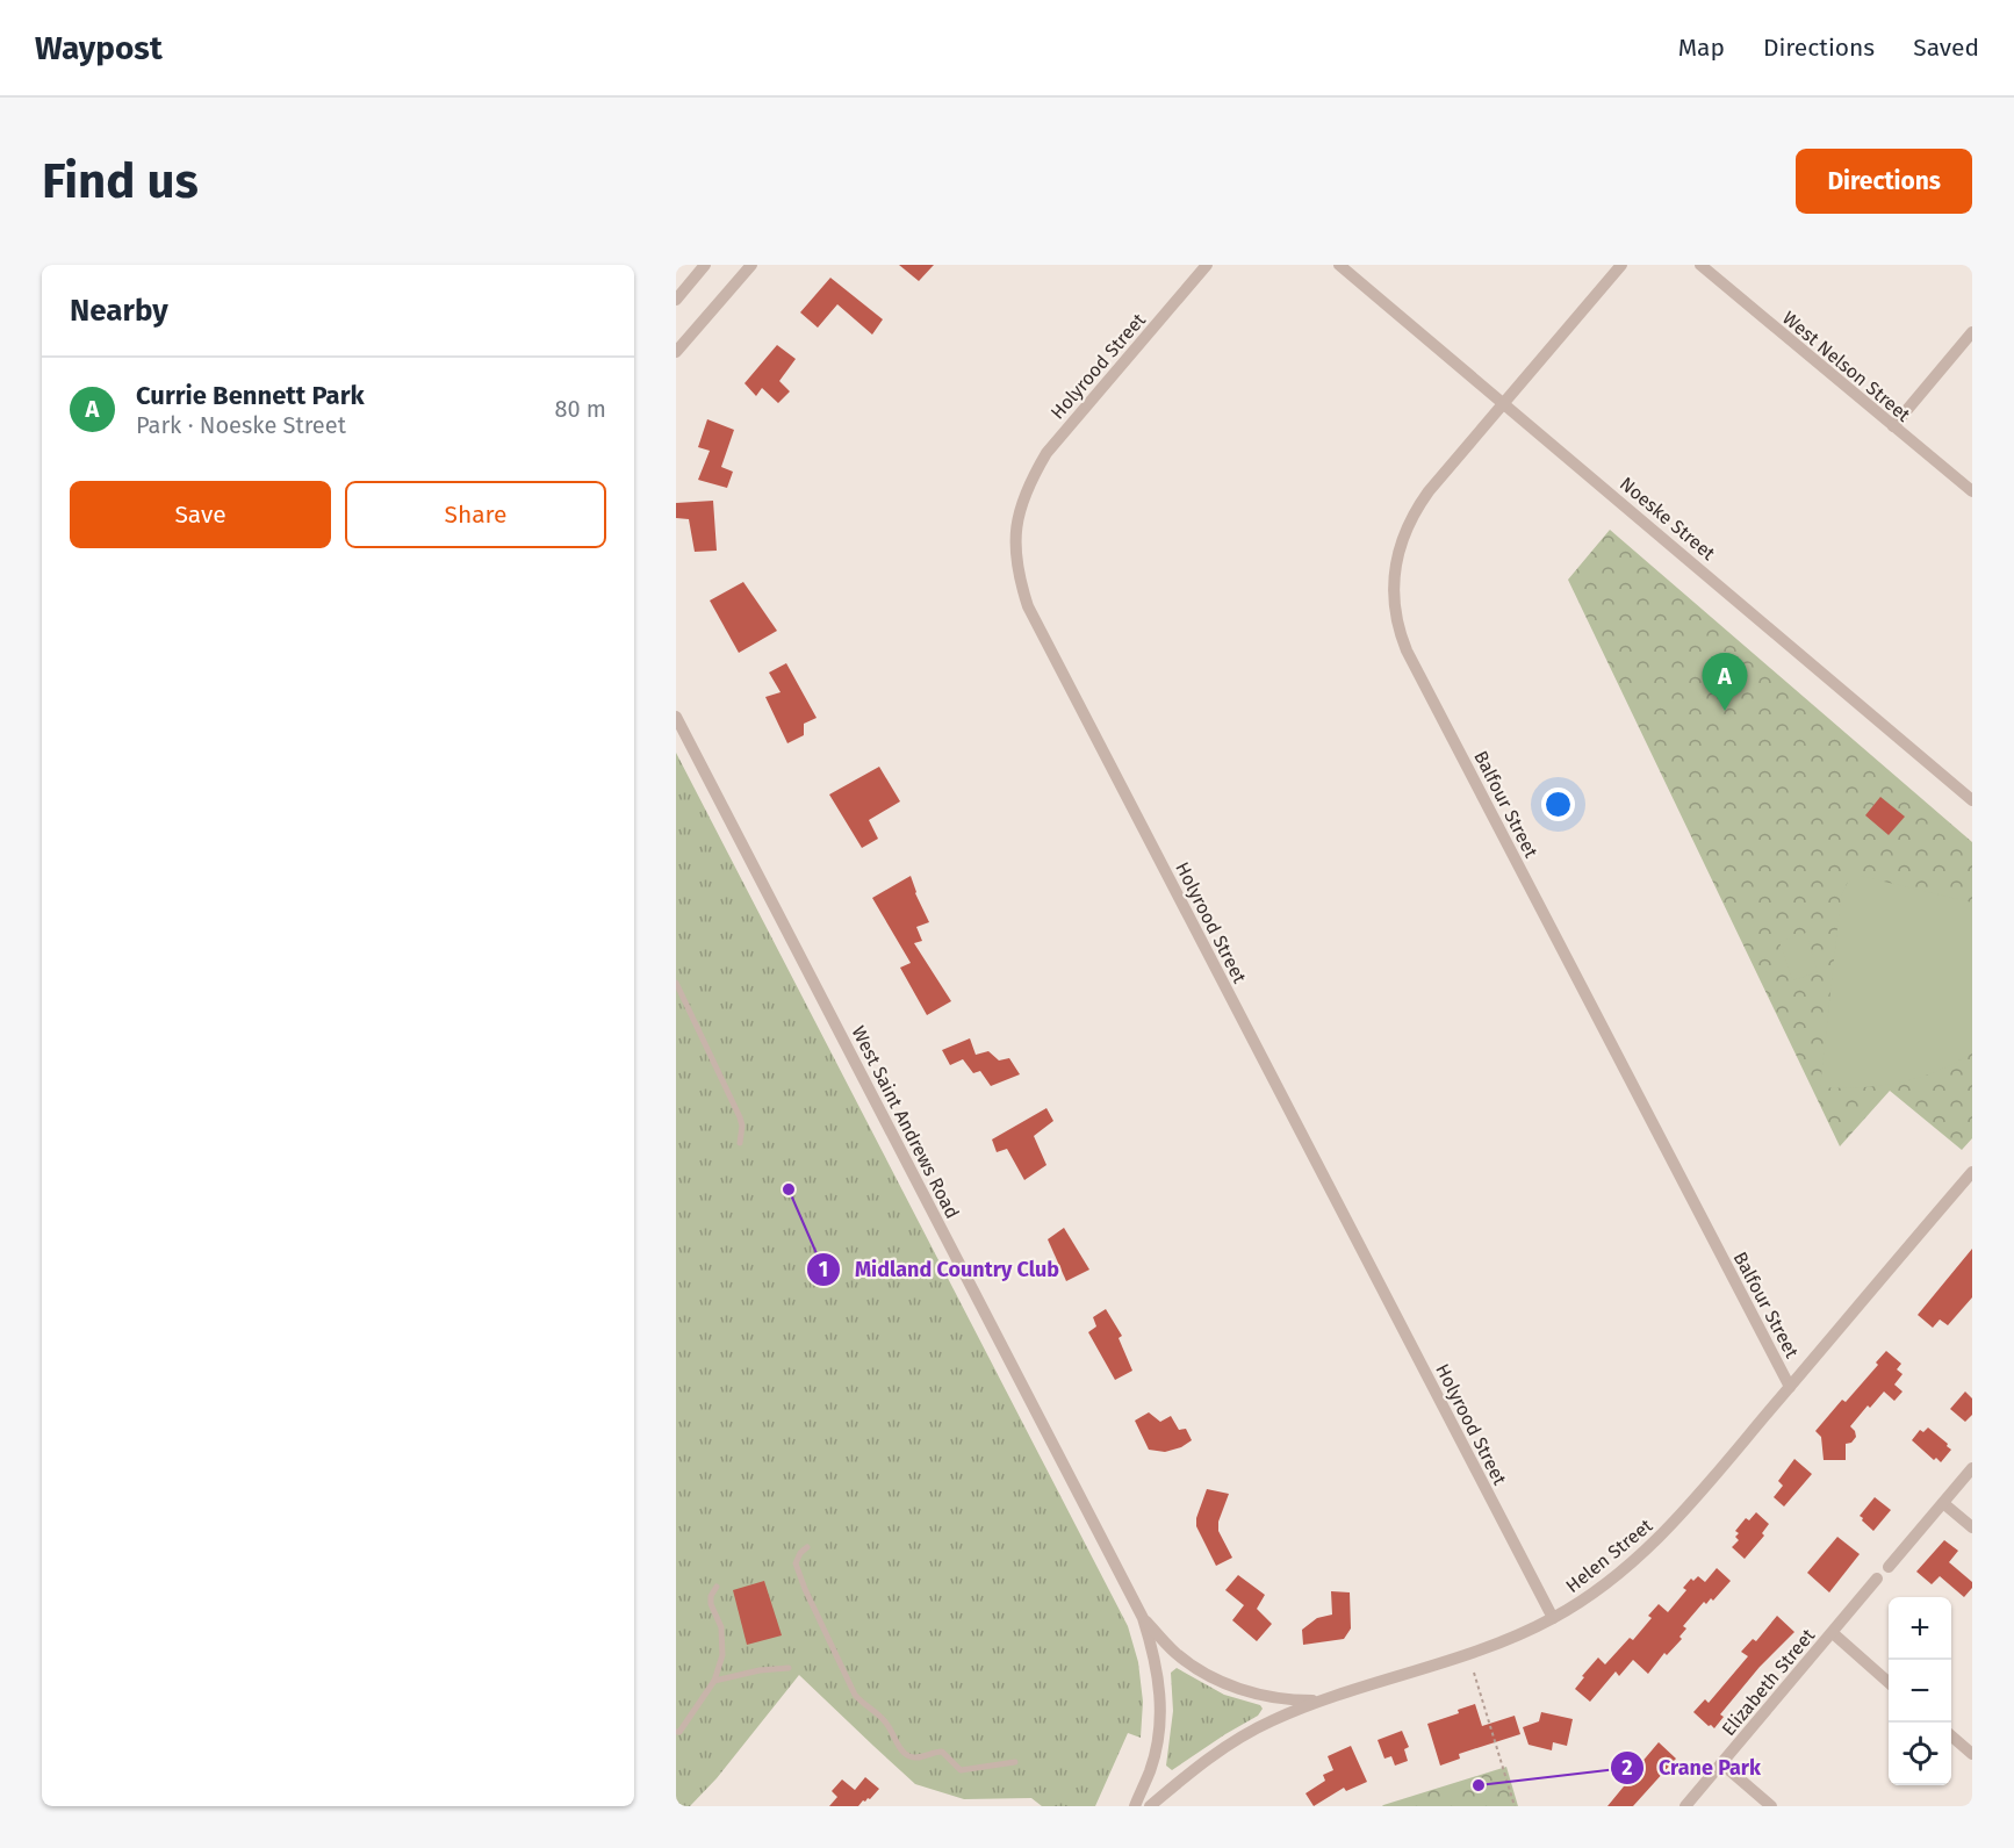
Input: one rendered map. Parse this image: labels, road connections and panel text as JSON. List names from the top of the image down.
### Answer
{
  "streets": {
    "street": [
      "Holyrood Street",
      "West Nelson Street",
      "Noeske Street",
      "Balfour Street",
      "West Saint Andrews Road",
      "Helen Street",
      "Elizabeth Street"
    ]
  },
  "crossings": [
    ["Holyrood Street", "Helen Street"],
    ["Noeske Street", "Balfour Street"],
    ["Balfour Street", "Helen Street"],
    ["West Saint Andrews Road", "Helen Street"]
  ],
  "places": ["Midland Country Club", "Crane Park"],
  "page": {
    "header": "Waypost",
    "nav": ["Map", "Directions", "Saved"],
    "buttons": [
      "Directions",
      ["Save", "Share"]
    ],
    "title": "Find us",
    "heading": "Nearby",
    "list": [
      {
        "mark": "A",
        "name": "Currie Bennett Park",
        "note": "Park · Noeske Street",
        "value": "80 m"
      }
    ],
    "pins": "A",
    "map_buttons": ["+", "−"]
  }
}
